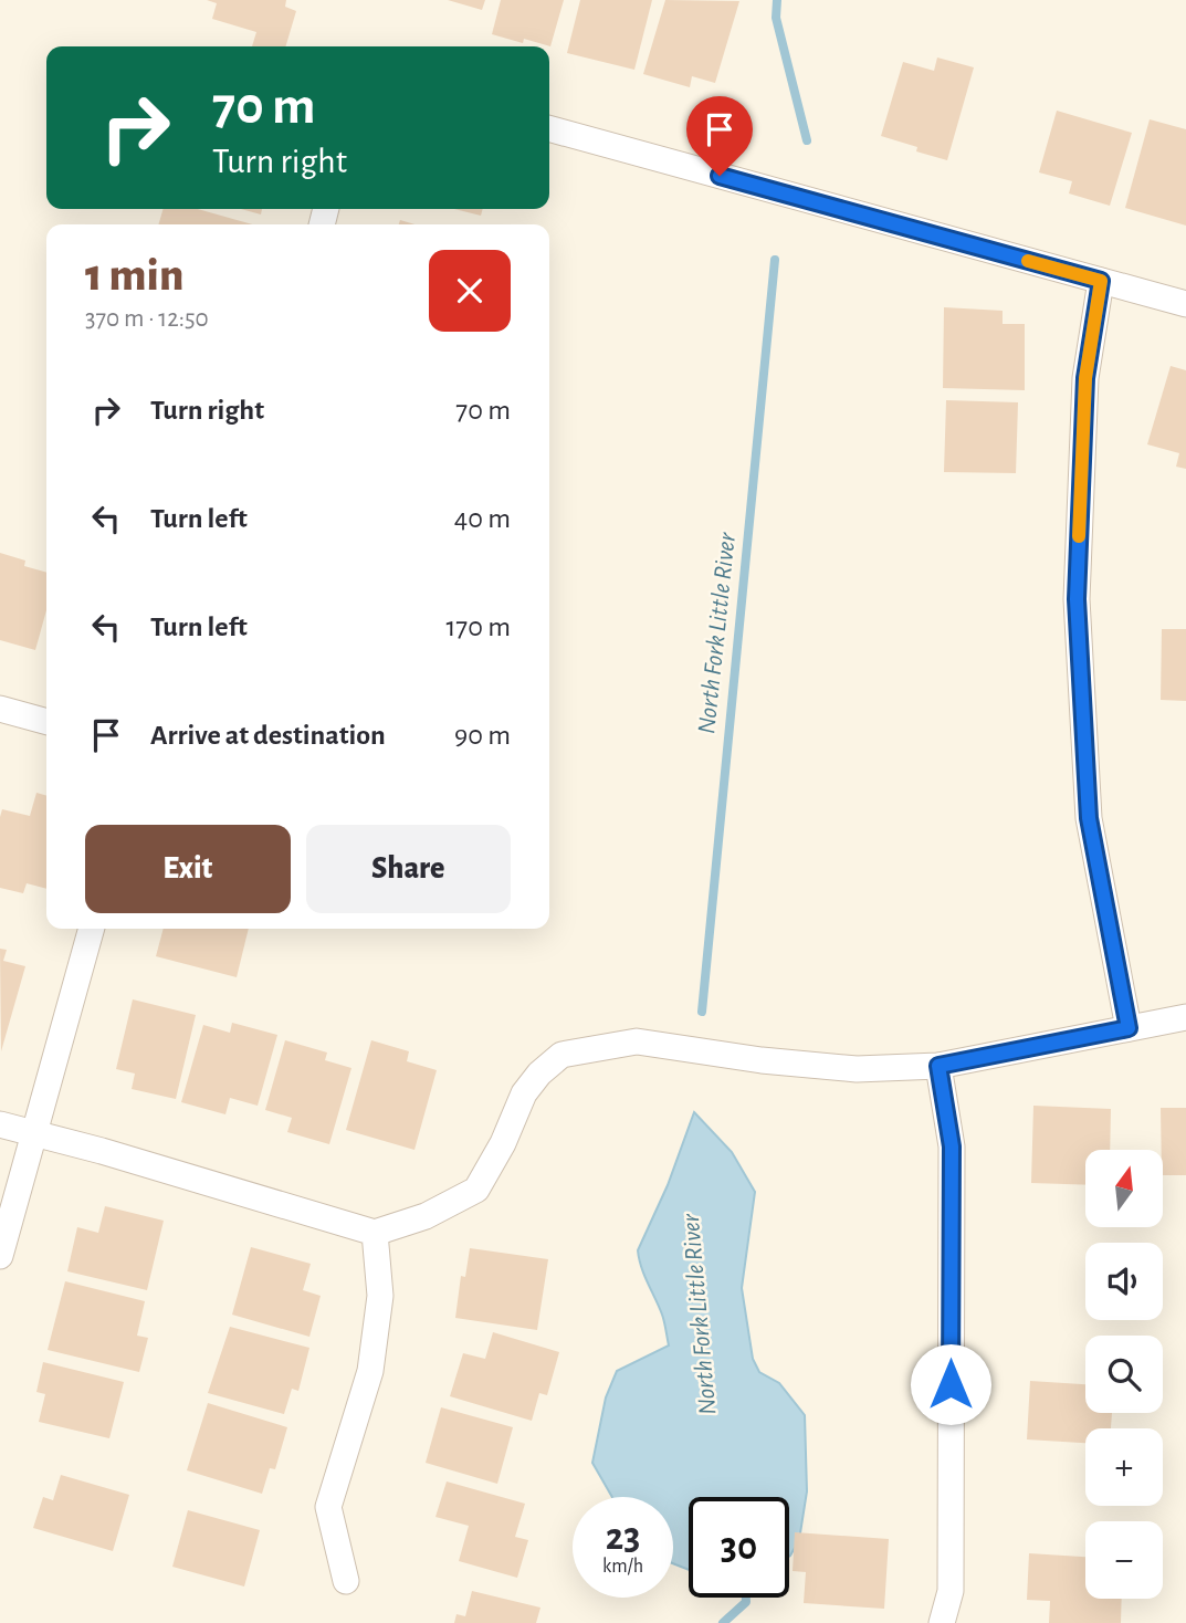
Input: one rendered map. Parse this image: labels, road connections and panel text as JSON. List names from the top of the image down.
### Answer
{
  "water": ["North Fork Little River"],
  "north": "top",
  "page": {
    "turn": ["70 m", "Turn right"],
    "heading": ["1 min", "370 m · 12:50"],
    "list": [
      {
        "name": "Turn right",
        "value": "70 m"
      },
      {
        "name": "Turn left",
        "value": "40 m"
      },
      {
        "name": "Turn left",
        "value": "170 m"
      },
      {
        "name": "Arrive at destination",
        "value": "90 m"
      }
    ],
    "buttons": ["Exit", "Share"],
    "map_buttons": ["+", "−"],
    "speed": "23 km/h",
    "limit": "30"
  }
}
